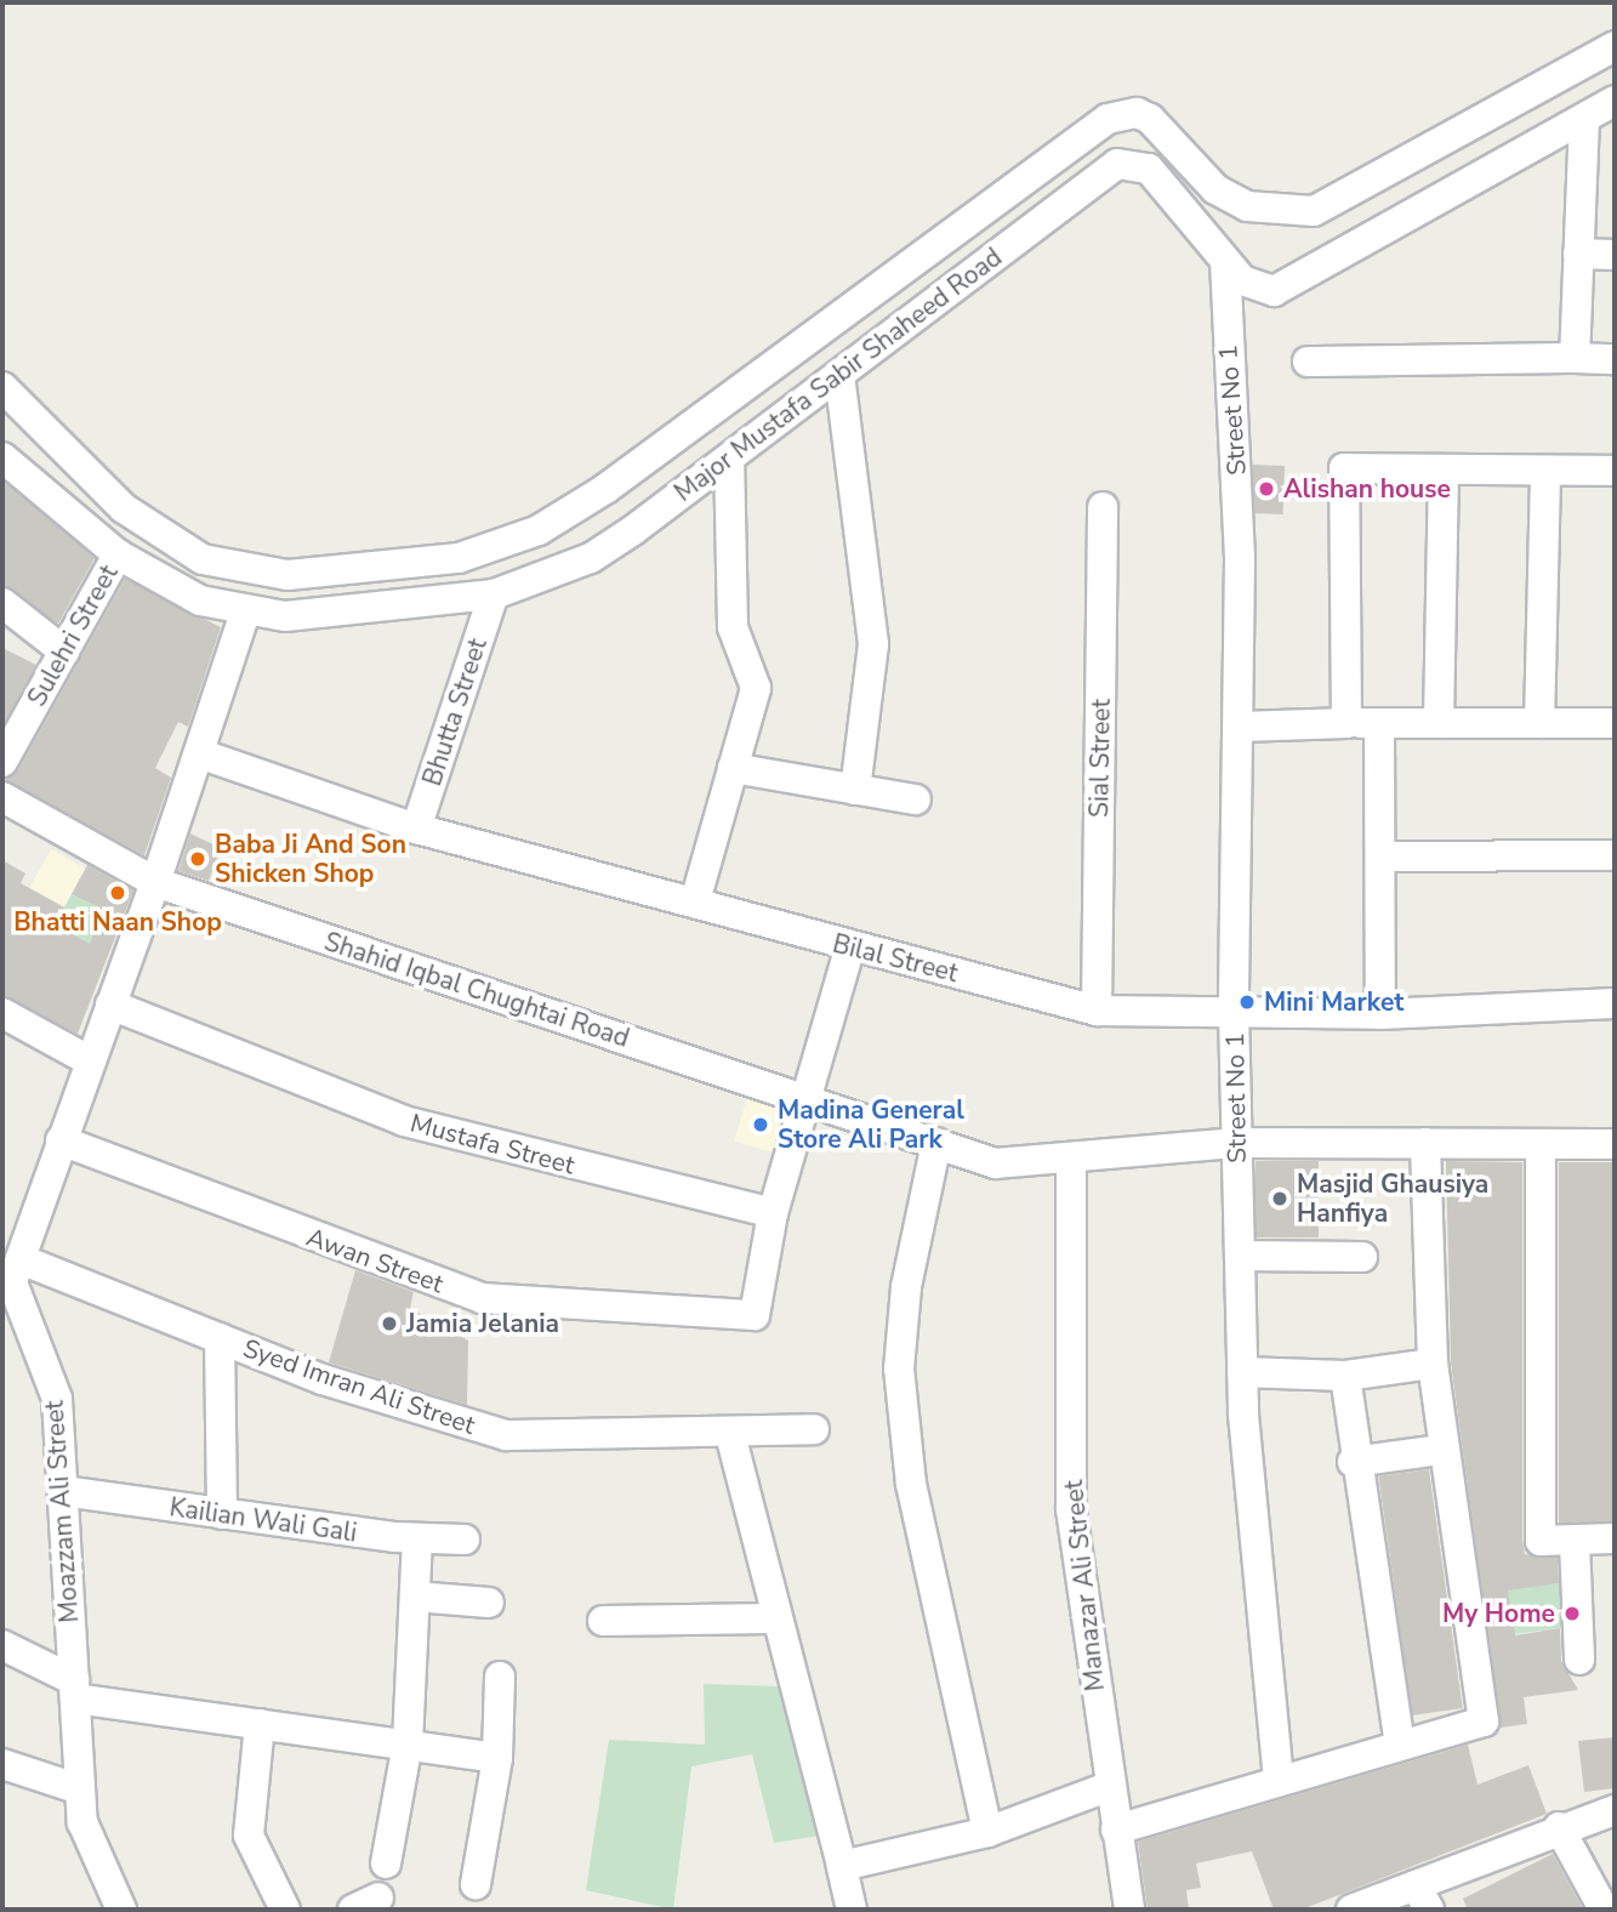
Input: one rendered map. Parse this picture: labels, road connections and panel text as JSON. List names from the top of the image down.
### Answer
{
  "streets": {
    "street": [
      "Major Mustafa Sabir Shaheed Road",
      "Street No 1",
      "Sulehri Street",
      "Bhutta Street",
      "Sial Street",
      "Bilal Street",
      "Shahid Iqbal Chughtai Road",
      "Mustafa Street",
      "Awan Street",
      "Syed Imran Ali Street",
      "Moazzam Ali Street",
      "Kailian Wali Gali",
      "Manazar Ali Street"
    ]
  },
  "crossings": [
    ["Major Mustafa Sabir Shaheed Road", "Street No 1"],
    ["Major Mustafa Sabir Shaheed Road", "Sulehri Street"],
    ["Major Mustafa Sabir Shaheed Road", "Bhutta Street"],
    ["Street No 1", "Bilal Street"],
    ["Street No 1", "Shahid Iqbal Chughtai Road"],
    ["Bhutta Street", "Bilal Street"],
    ["Sial Street", "Bilal Street"],
    ["Shahid Iqbal Chughtai Road", "Moazzam Ali Street"],
    ["Shahid Iqbal Chughtai Road", "Manazar Ali Street"],
    ["Mustafa Street", "Awan Street"],
    ["Mustafa Street", "Moazzam Ali Street"],
    ["Awan Street", "Moazzam Ali Street"],
    ["Syed Imran Ali Street", "Moazzam Ali Street"],
    ["Moazzam Ali Street", "Kailian Wali Gali"]
  ],
  "places": [
    "Alishan house",
    "Baba Ji And Son Shicken Shop",
    "Bhatti Naan Shop",
    "Mini Market",
    "Madina General Store Ali Park",
    "Masjid Ghausiya Hanfiya",
    "Jamia Jelania",
    "My Home"
  ]
}
